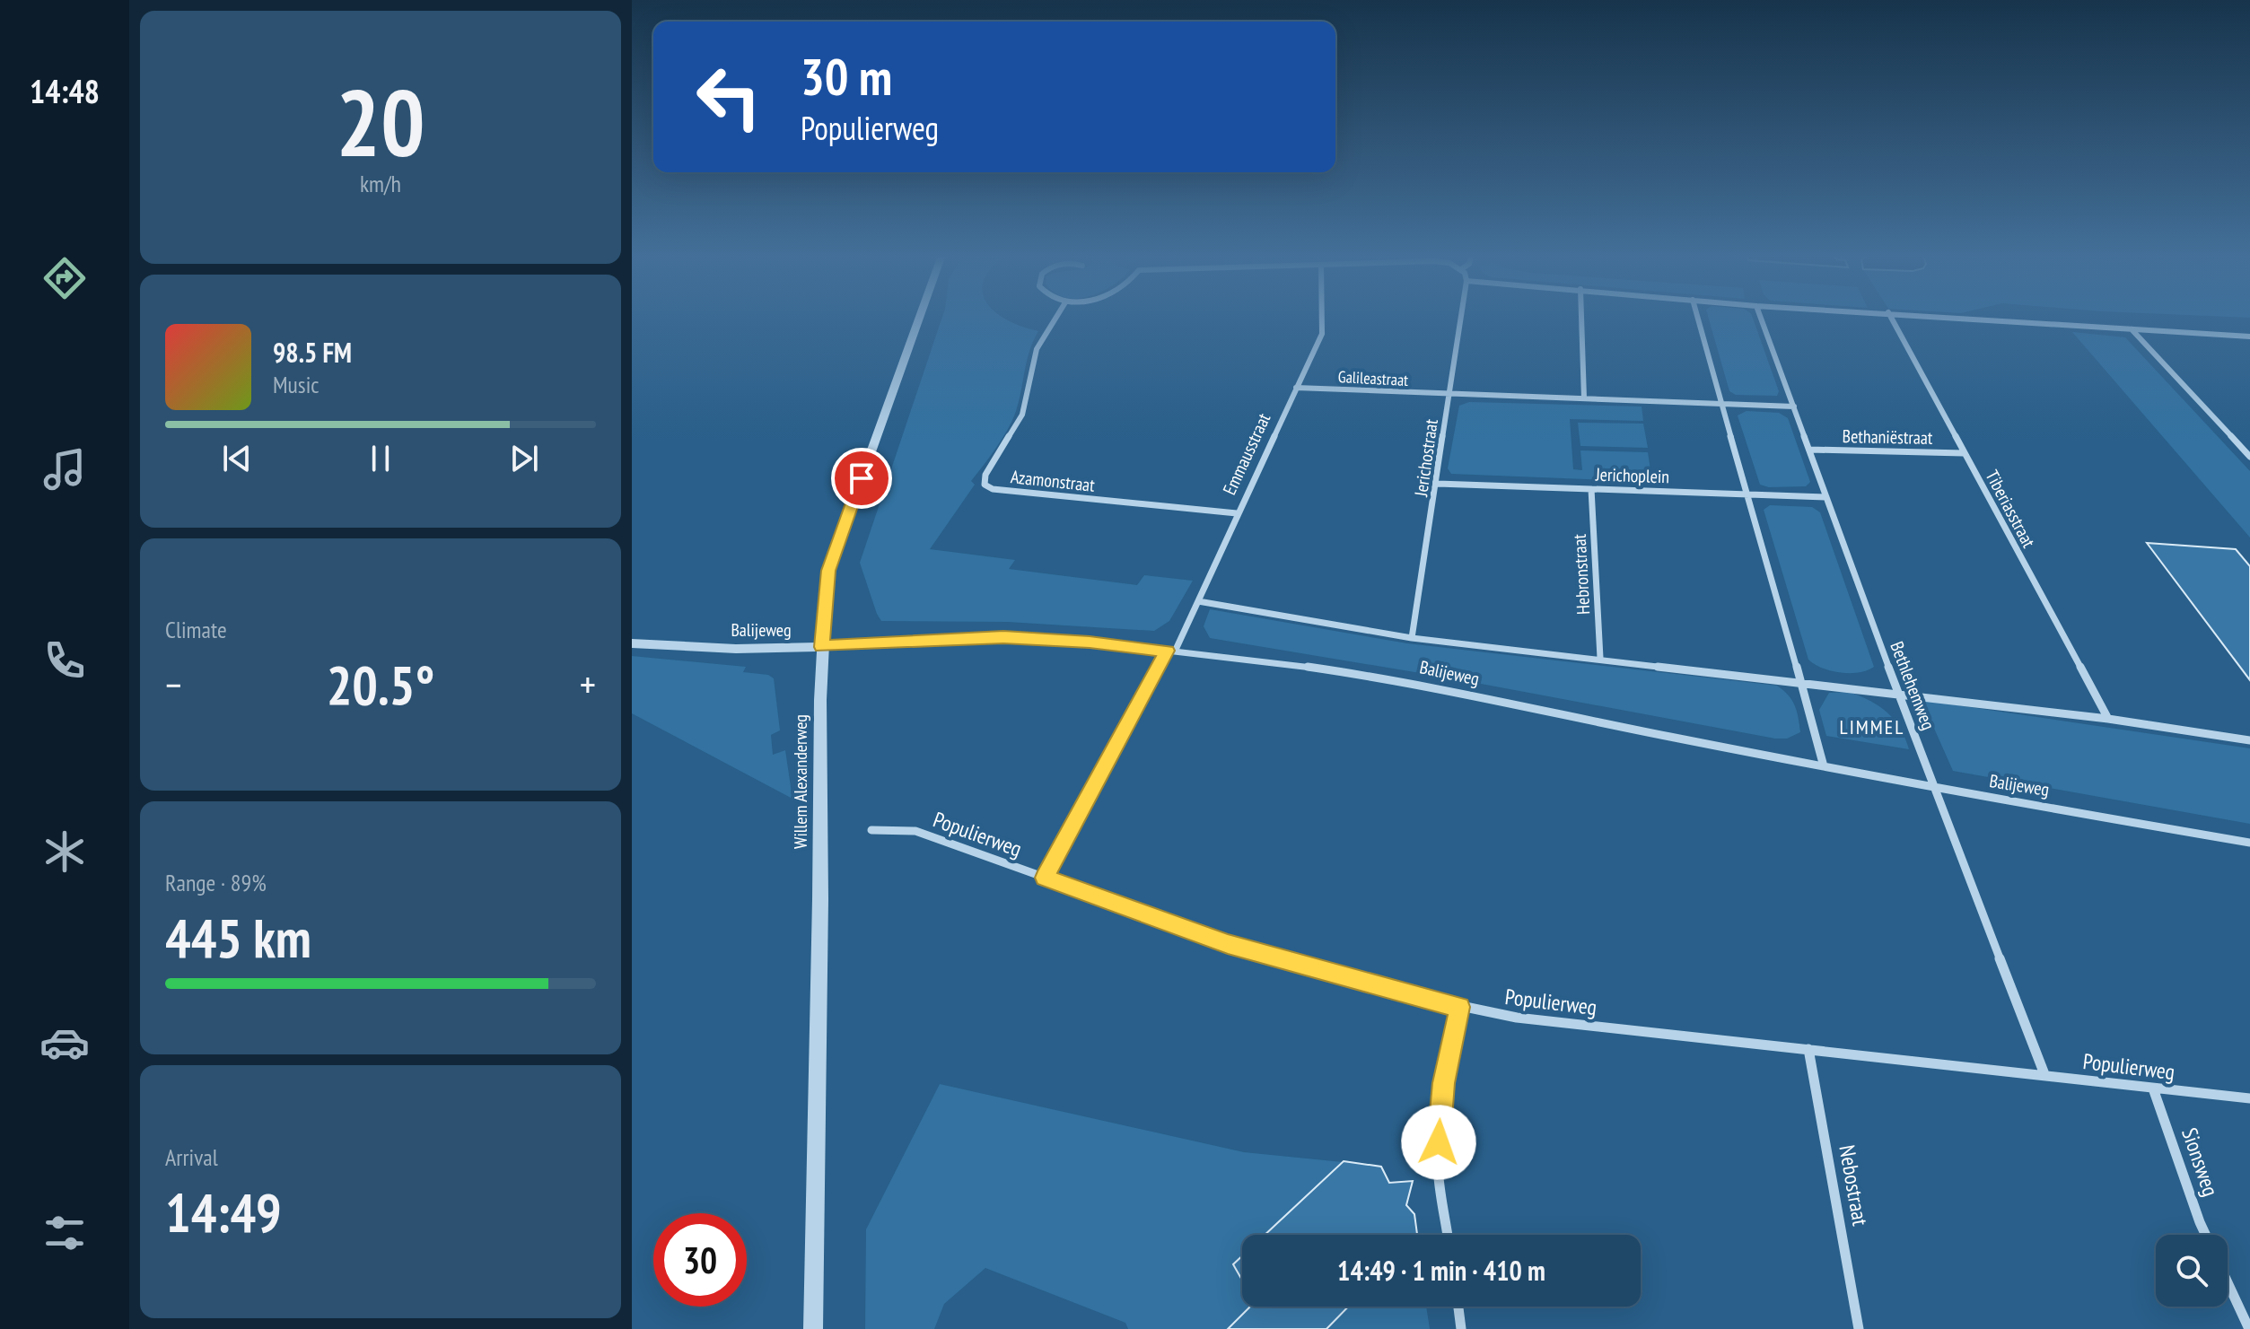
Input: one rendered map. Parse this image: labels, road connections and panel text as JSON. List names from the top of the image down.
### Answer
{
  "streets": {
    "street": [
      "Galileastraat",
      "Bethaniëstraat",
      "Emmausstraat",
      "Jerichostraat",
      "Jerichoplein",
      "Azamonstraat",
      "Tiberiasstraat",
      "Hebronstraat",
      "Balijeweg",
      "Bethlehemweg",
      "Willem Alexanderweg",
      "Populierweg",
      "Sionsweg",
      "Nebostraat"
    ]
  },
  "crossings": [
    ["Galileastraat", "Emmausstraat"],
    ["Galileastraat", "Jerichostraat"],
    ["Bethaniëstraat", "Tiberiasstraat"],
    ["Bethaniëstraat", "Bethlehemweg"],
    ["Emmausstraat", "Azamonstraat"],
    ["Emmausstraat", "Balijeweg"],
    ["Emmausstraat", "Populierweg"],
    ["Jerichostraat", "Jerichoplein"],
    ["Jerichostraat", "Balijeweg"],
    ["Jerichoplein", "Hebronstraat"],
    ["Jerichoplein", "Bethlehemweg"],
    ["Tiberiasstraat", "Balijeweg"],
    ["Hebronstraat", "Balijeweg"],
    ["Balijeweg", "Bethlehemweg"],
    ["Balijeweg", "Willem Alexanderweg"],
    ["Bethlehemweg", "Populierweg"],
    ["Populierweg", "Sionsweg"],
    ["Populierweg", "Nebostraat"]
  ],
  "districts": ["LIMMEL"],
  "page": {
    "tabs": "14:48",
    "tile": [
      ["20", "km/h"],
      "Climate",
      ["Range · 89%", "445 km"],
      ["Arrival", "14:49"]
    ],
    "turn": ["30 m", "Populierweg"],
    "song": ["98.5 FM", "Music"],
    "heat": ["−", "20.5°", "+"],
    "limit": "30",
    "trip": "14:49 · 1 min · 410 m"
  }
}
